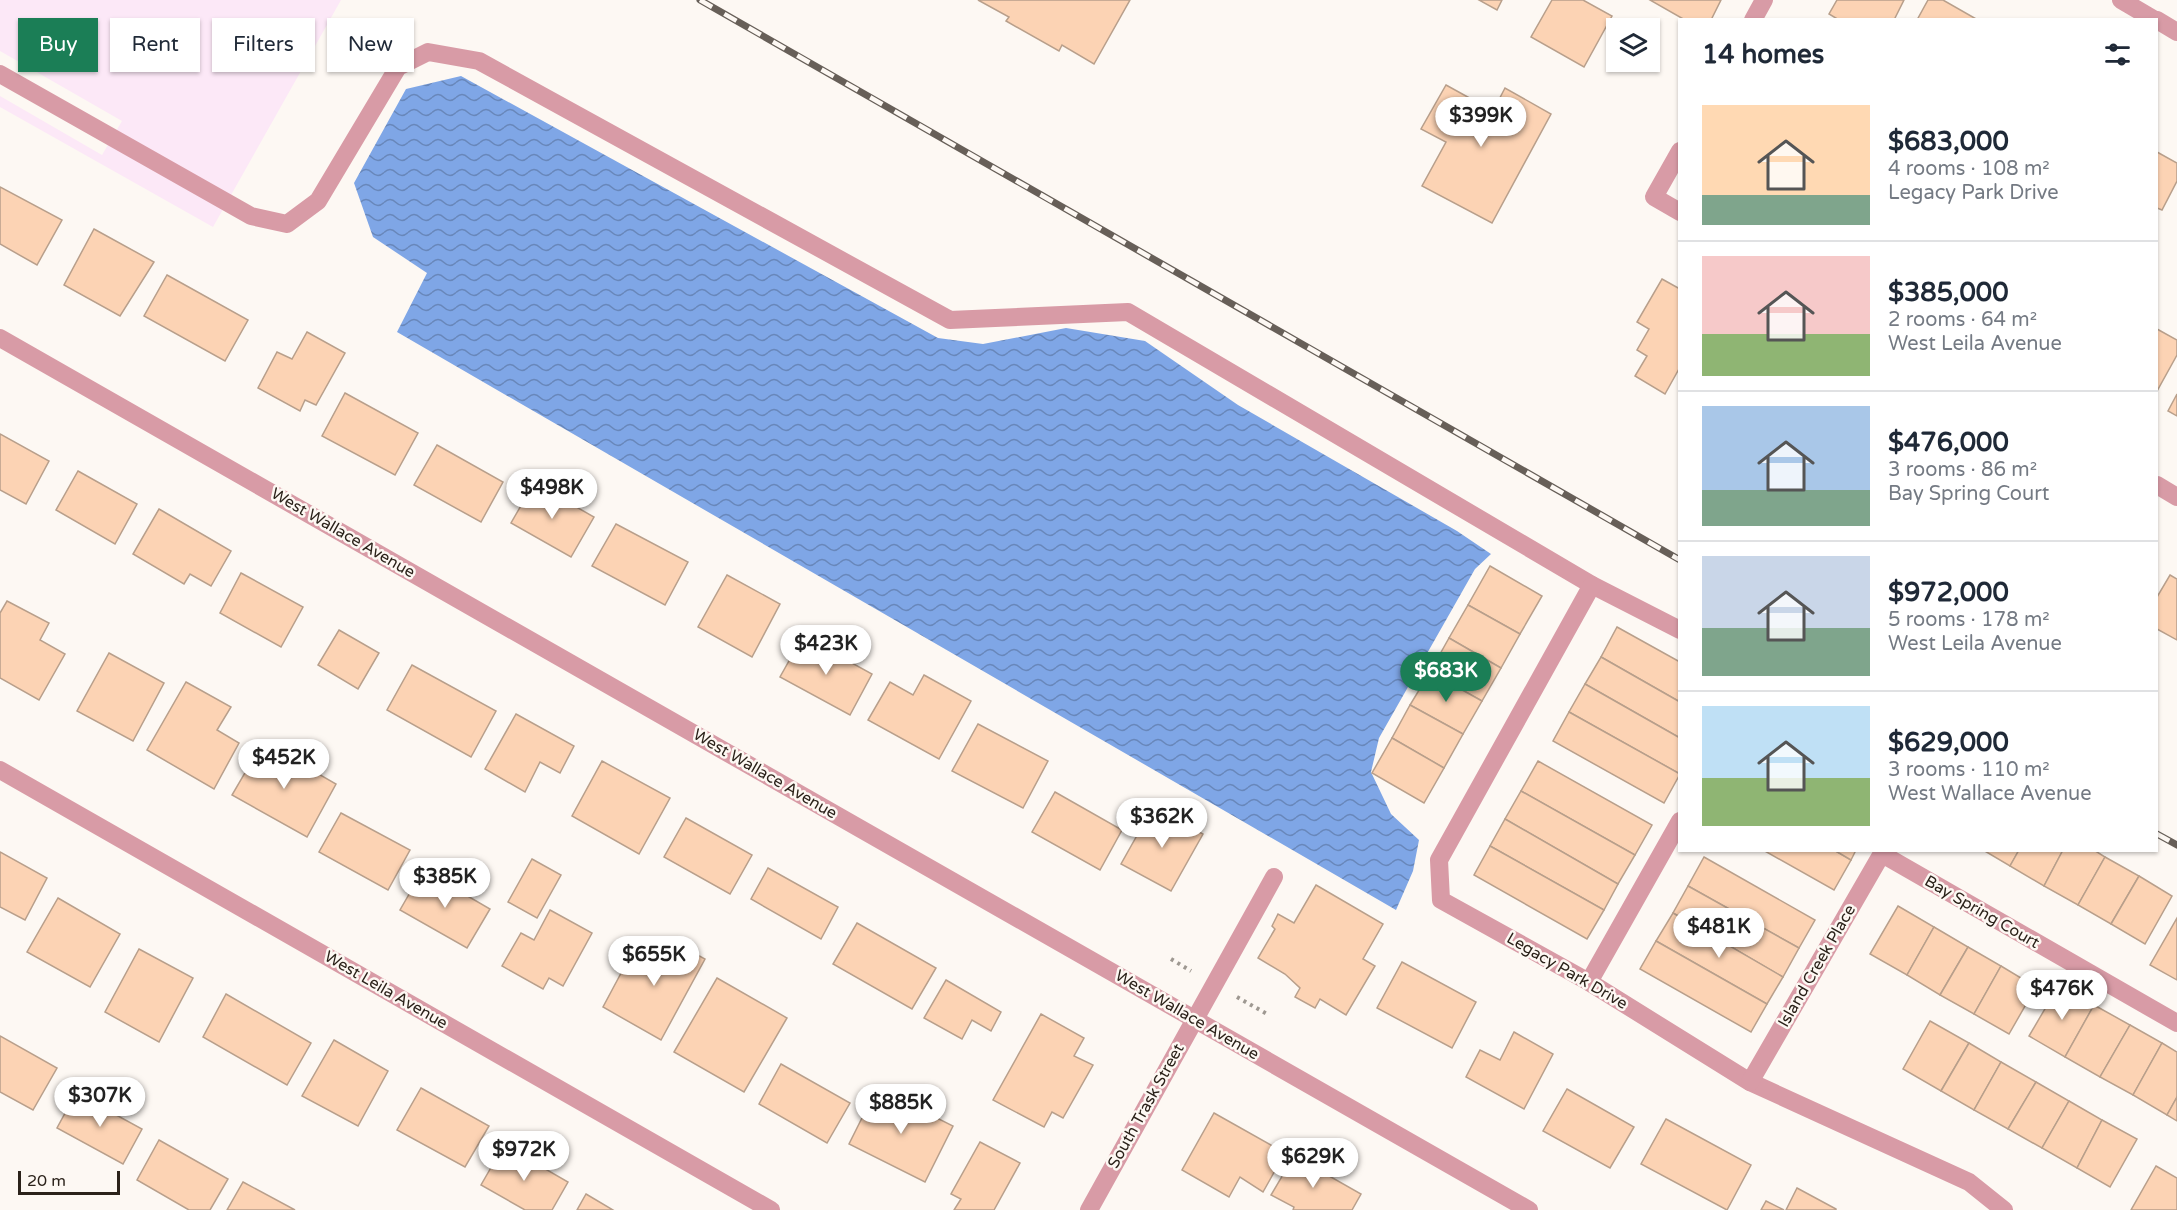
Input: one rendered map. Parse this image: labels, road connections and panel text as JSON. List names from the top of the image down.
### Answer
{
  "streets": {
    "street": [
      "West Wallace Avenue",
      "Bay Spring Court",
      "Island Creek Place",
      "Legacy Park Drive",
      "West Leila Avenue",
      "South Trask Street"
    ]
  },
  "crossings": [
    ["West Wallace Avenue", "South Trask Street"],
    ["Bay Spring Court", "Island Creek Place"],
    ["Island Creek Place", "Legacy Park Drive"]
  ],
  "scale_bar": "20 m",
  "page": {
    "chip": [
      "Buy",
      "Rent",
      "Filters",
      "New"
    ],
    "heading": "14 homes",
    "list": [
      {
        "name": "$683,000",
        "note": "4 rooms · 108 m² · Legacy Park Drive"
      },
      {
        "name": "$385,000",
        "note": "2 rooms · 64 m² · West Leila Avenue"
      },
      {
        "name": "$476,000",
        "note": "3 rooms · 86 m² · Bay Spring Court"
      },
      {
        "name": "$972,000",
        "note": "5 rooms · 178 m² · West Leila Avenue"
      },
      {
        "name": "$629,000",
        "note": "3 rooms · 110 m² · West Wallace Avenue"
      }
    ],
    "price": [
      "$399K",
      "$498K",
      "$423K",
      "$683K",
      "$452K",
      "$362K",
      "$385K",
      "$481K",
      "$655K",
      "$476K",
      "$307K",
      "$885K",
      "$972K",
      "$629K"
    ],
    "scale": "20 m"
  }
}
